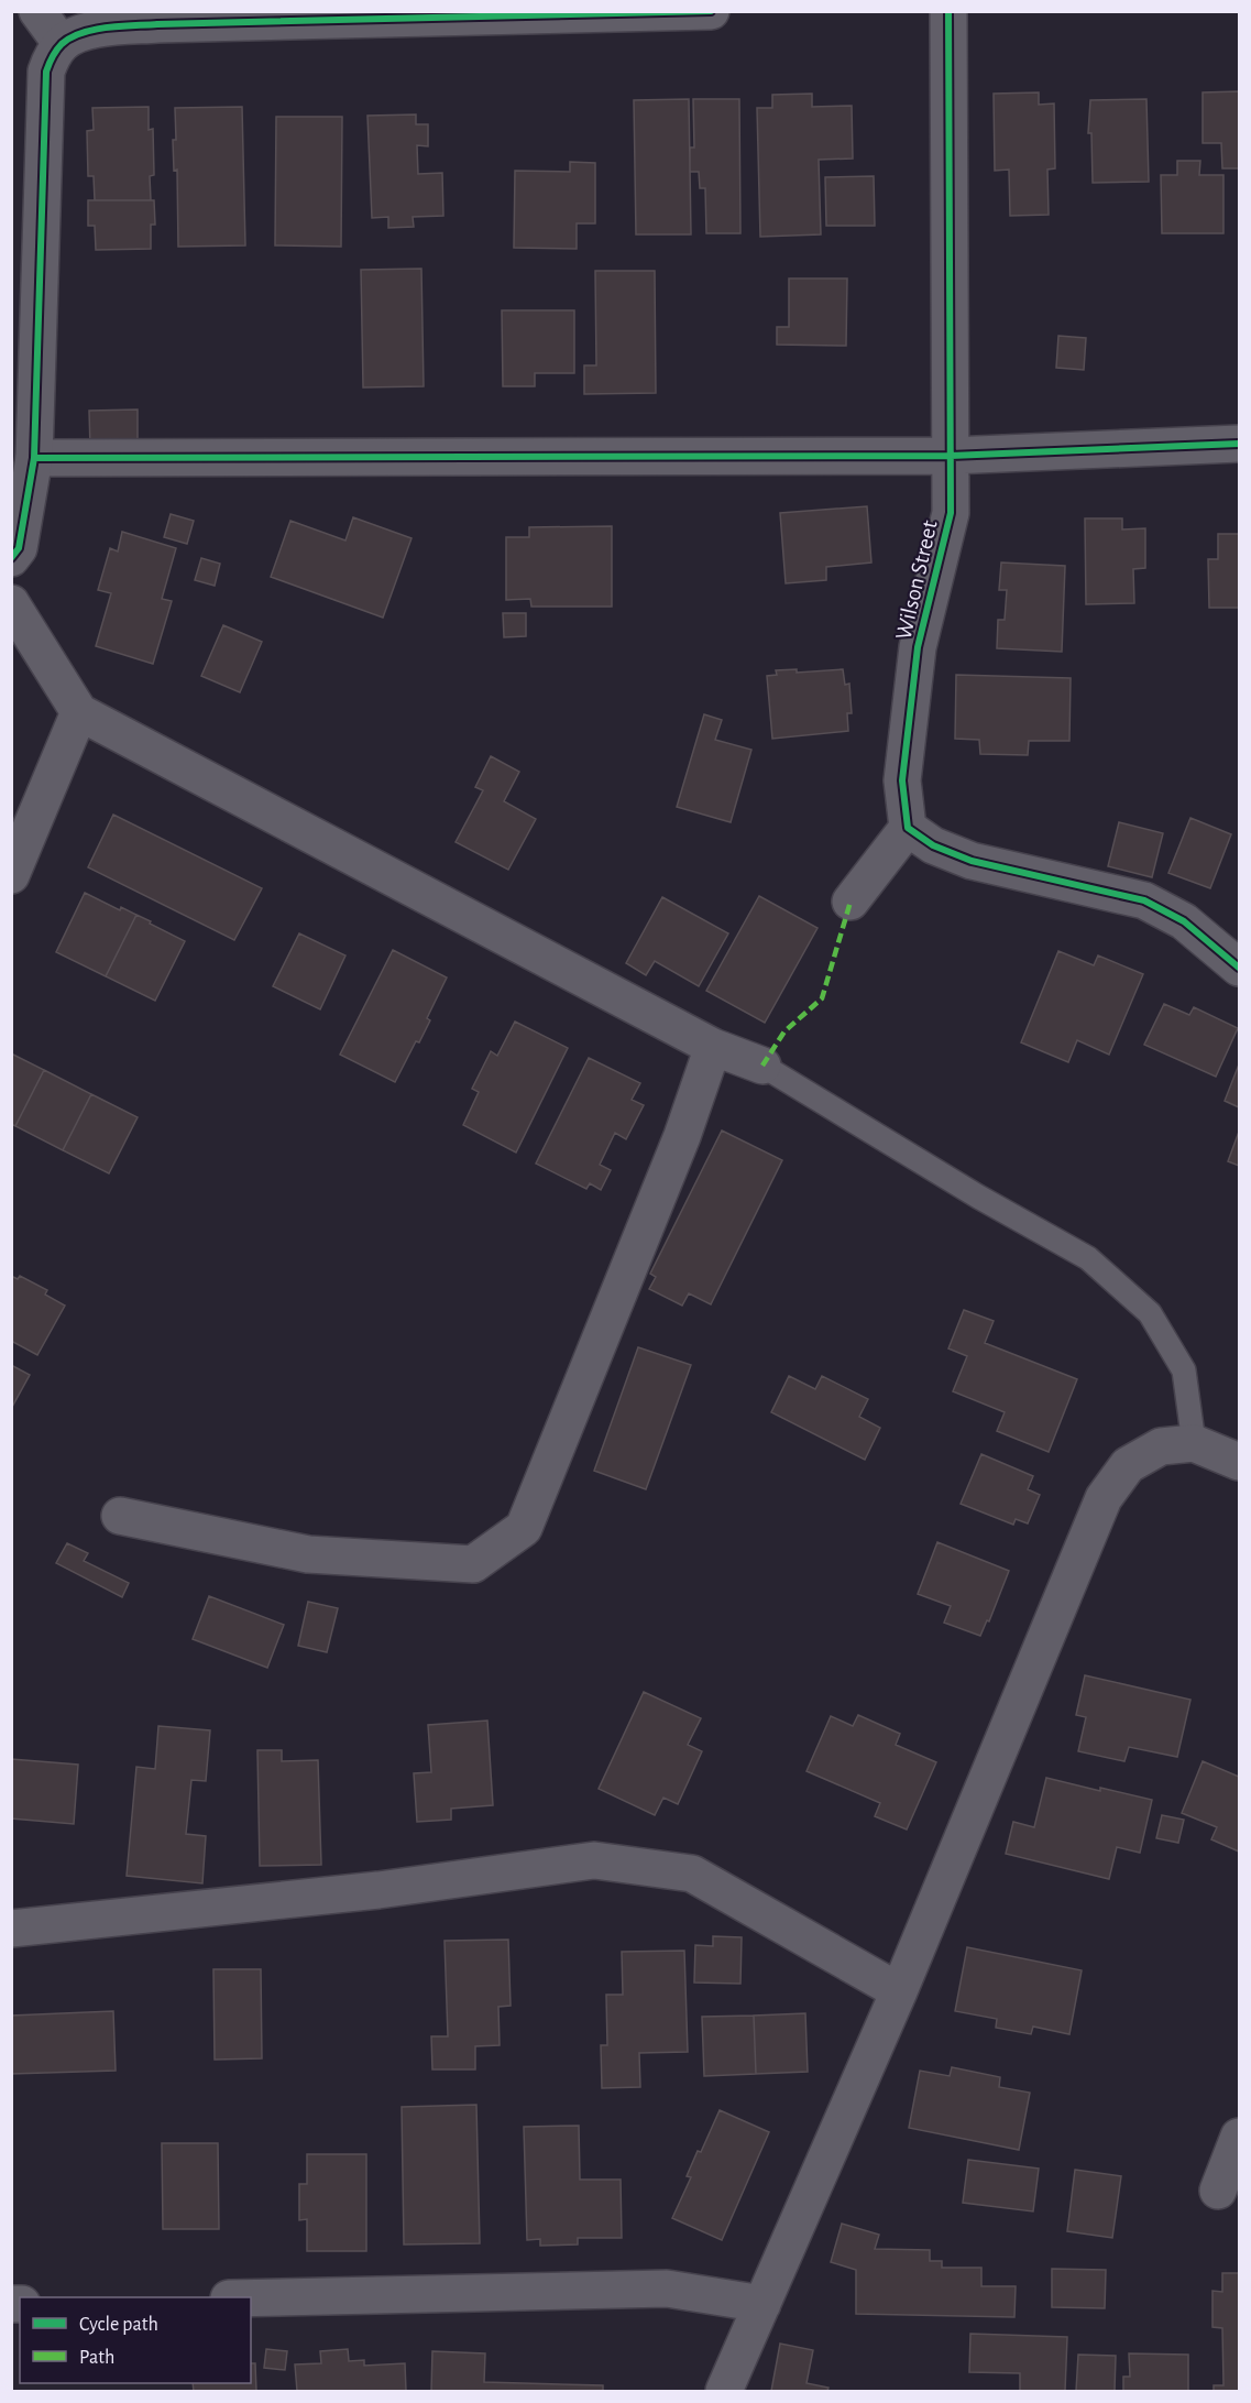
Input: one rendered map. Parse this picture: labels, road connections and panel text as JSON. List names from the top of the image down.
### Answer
{
  "streets": {
    "street": ["Wilson Street"]
  },
  "legend": ["Cycle path", "Path"]
}
